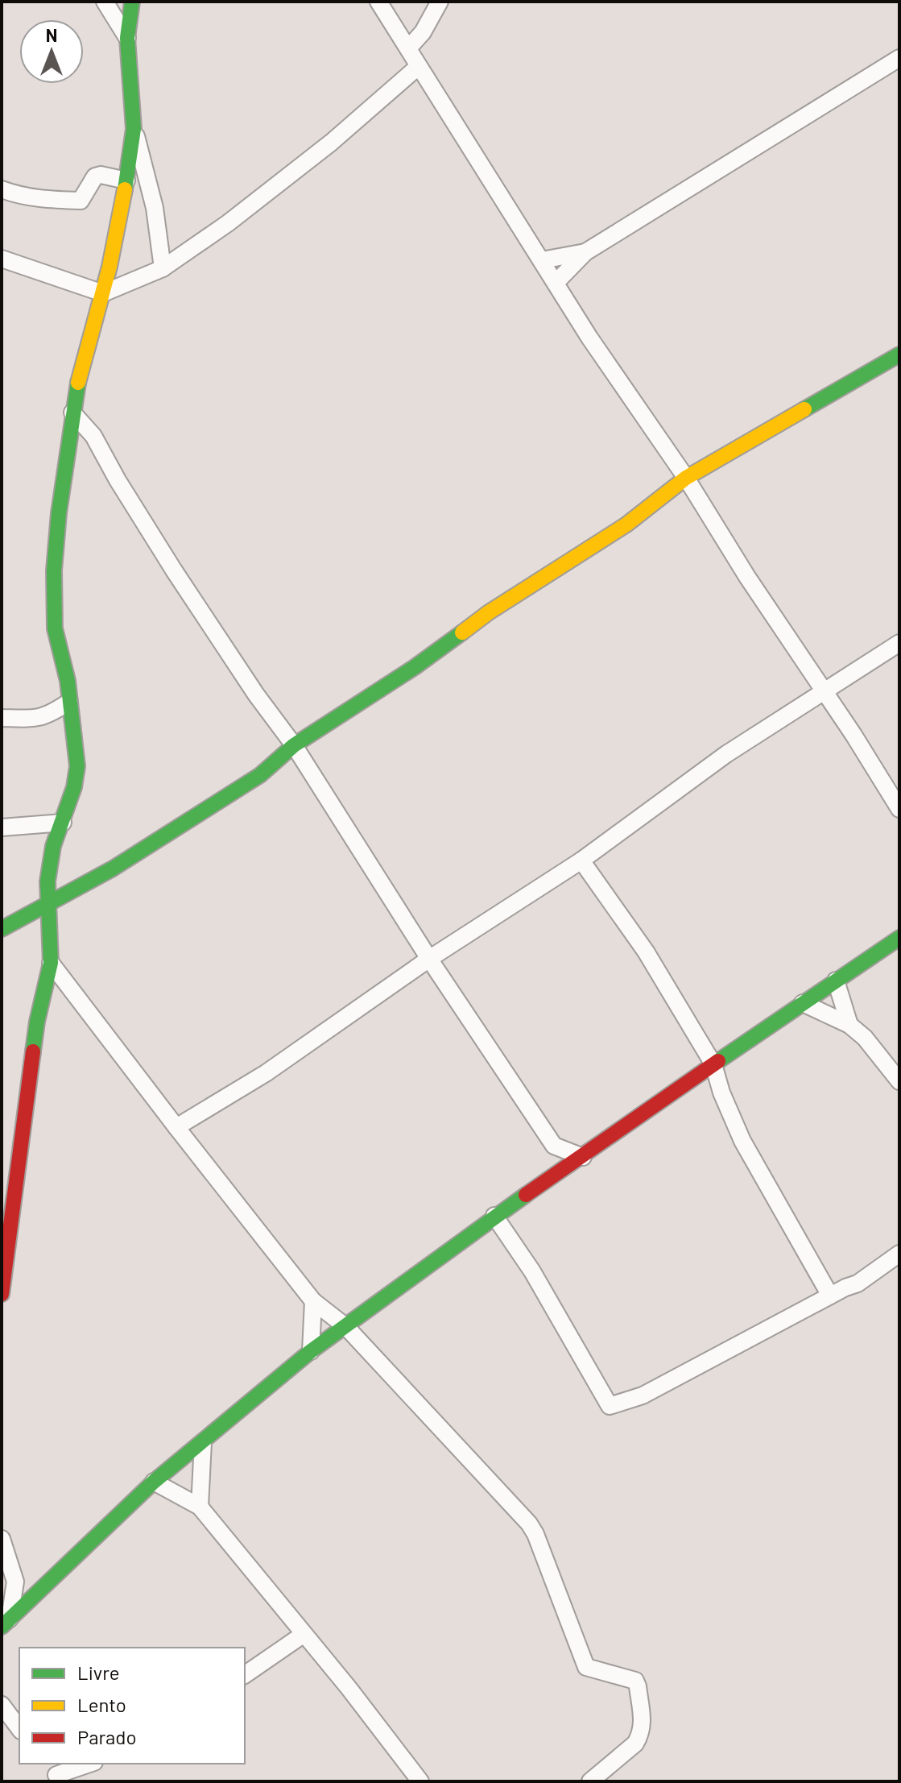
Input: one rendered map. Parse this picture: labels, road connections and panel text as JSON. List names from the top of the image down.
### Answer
{
  "legend": ["Livre", "Lento", "Parado"],
  "north": "top"
}
